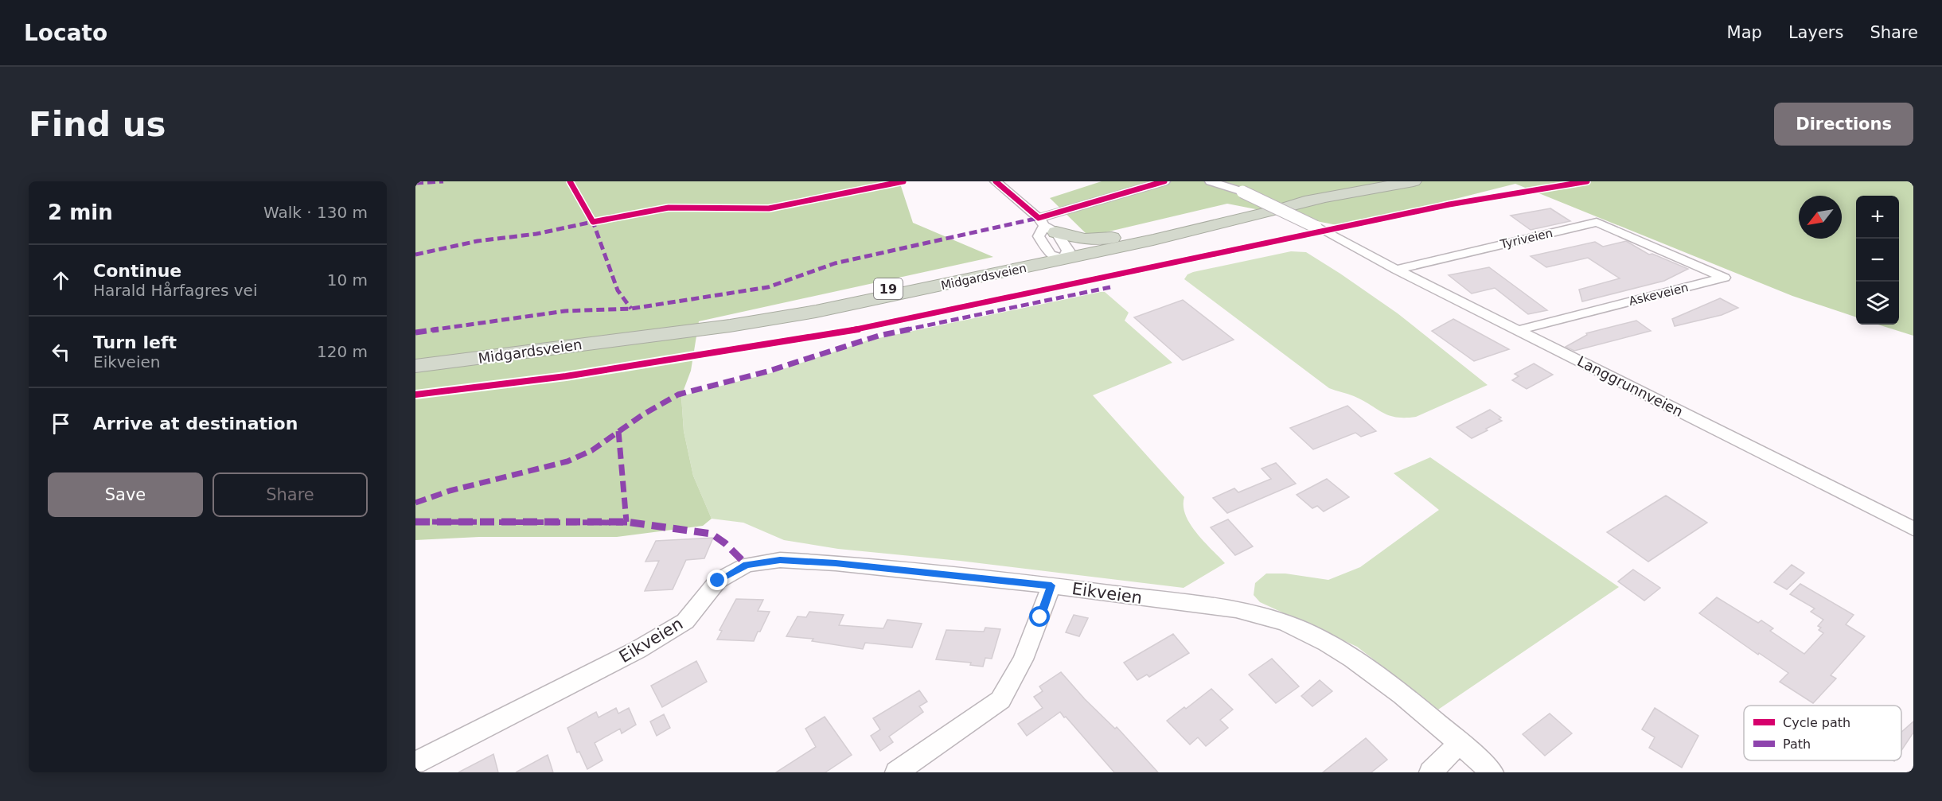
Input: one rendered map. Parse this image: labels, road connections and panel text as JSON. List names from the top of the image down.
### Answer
{
  "streets": {
    "highway": ["Midgardsveien", "19"],
    "street": [
      "Tyriveien",
      "Askeveien",
      "Langgrunnveien",
      "Eikveien"
    ]
  },
  "crossings": [
    ["Tyriveien", "Askeveien"],
    ["Tyriveien", "Langgrunnveien"],
    ["Midgardsveien", "19"],
    ["Askeveien", "Langgrunnveien"]
  ],
  "legend": ["Cycle path", "Path"],
  "north": "bottom left",
  "page": {
    "header": "Locato",
    "nav": ["Map", "Layers", "Share"],
    "buttons": [
      "Directions",
      ["Save", "Share"]
    ],
    "title": "Find us",
    "heading": ["2 min", "Walk · 130 m"],
    "map_buttons": ["+", "−"],
    "list": [
      ["Continue", "Harald Hårfagres vei", "10 m"],
      ["Turn left", "Eikveien", "120 m"],
      "Arrive at destination"
    ]
  }
}
